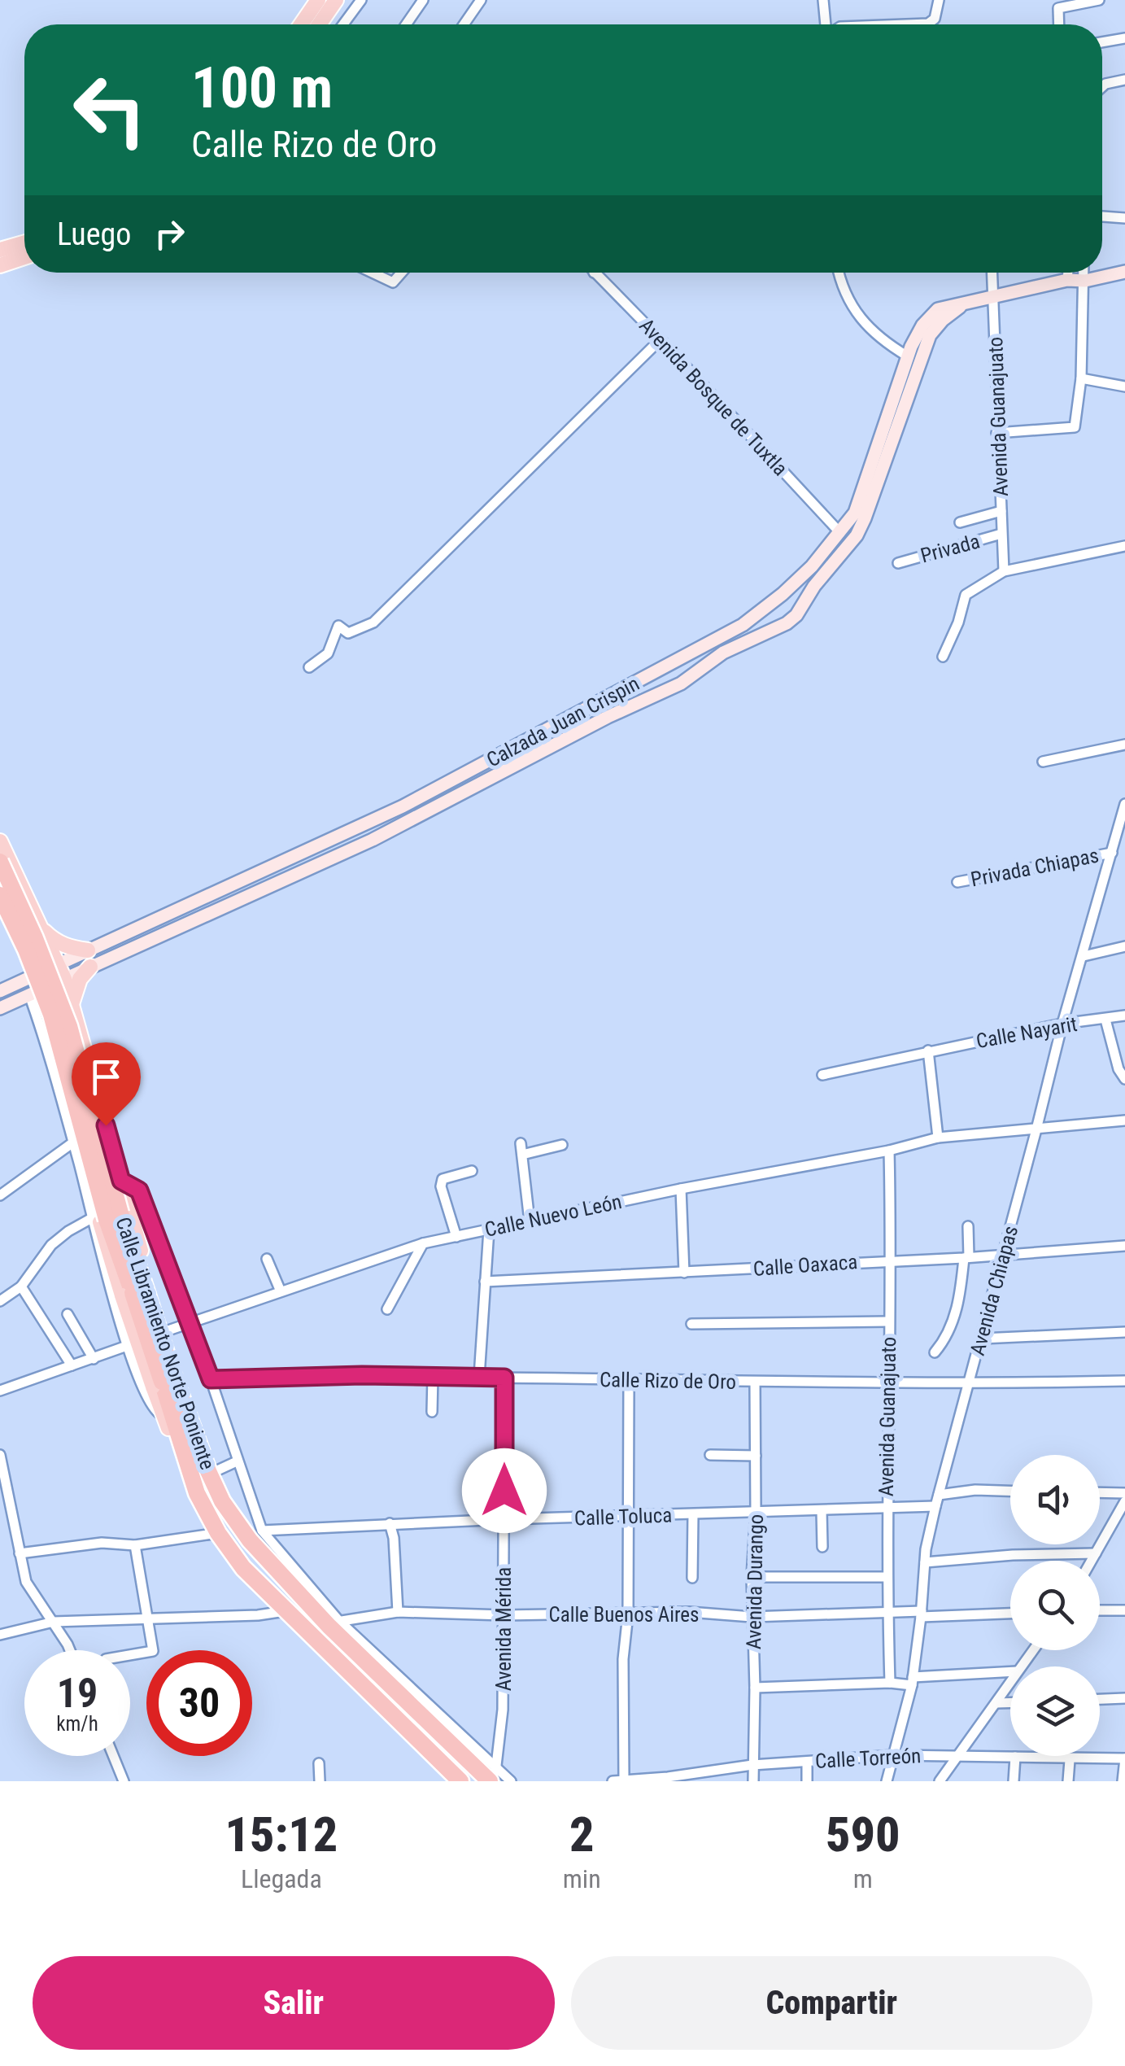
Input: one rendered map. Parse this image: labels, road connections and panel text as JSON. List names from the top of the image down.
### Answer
{
  "streets": {
    "highway": ["Calle Libramiento Norte Poniente"],
    "main road": ["Calzada Juan Crispin"],
    "street": [
      "Avenida Bosque de Tuxtla",
      "Avenida Guanajuato",
      "Privada",
      "Privada Chiapas",
      "Calle Nayarit",
      "Calle Nuevo León",
      "Calle Oaxaca",
      "Avenida Chiapas",
      "Calle Rizo de Oro",
      "Calle Toluca",
      "Avenida Durango",
      "Calle Buenos Aires",
      "Avenida Mérida",
      "Calle Torreón"
    ]
  },
  "crossings": [
    ["Avenida Bosque de Tuxtla", "Calzada Juan Crispin"],
    ["Avenida Guanajuato", "Privada"],
    ["Avenida Guanajuato", "Calzada Juan Crispin"],
    ["Avenida Guanajuato", "Calle Nuevo León"],
    ["Avenida Guanajuato", "Calle Oaxaca"],
    ["Avenida Guanajuato", "Calle Rizo de Oro"],
    ["Avenida Guanajuato", "Calle Toluca"],
    ["Avenida Guanajuato", "Calle Buenos Aires"],
    ["Calzada Juan Crispin", "Calle Libramiento Norte Poniente"],
    ["Privada Chiapas", "Avenida Chiapas"],
    ["Calle Nayarit", "Avenida Chiapas"],
    ["Calle Nuevo León", "Avenida Chiapas"],
    ["Calle Oaxaca", "Avenida Chiapas"],
    ["Avenida Chiapas", "Calle Rizo de Oro"],
    ["Avenida Chiapas", "Calle Toluca"],
    ["Avenida Chiapas", "Calle Buenos Aires"],
    ["Avenida Chiapas", "Calle Torreón"],
    ["Calle Libramiento Norte Poniente", "Calle Buenos Aires"],
    ["Calle Libramiento Norte Poniente", "Avenida Mérida"],
    ["Calle Rizo de Oro", "Avenida Durango"],
    ["Calle Rizo de Oro", "Avenida Mérida"],
    ["Calle Toluca", "Avenida Durango"],
    ["Calle Toluca", "Avenida Mérida"],
    ["Avenida Durango", "Calle Buenos Aires"],
    ["Avenida Durango", "Calle Torreón"],
    ["Calle Buenos Aires", "Avenida Mérida"]
  ],
  "page": {
    "turn": ["100 m", "Calle Rizo de Oro"],
    "then": "Luego",
    "speed": "19 km/h",
    "limit": "30",
    "eta": [
      "15:12",
      "Llegada",
      "2",
      "min",
      "590",
      "m"
    ],
    "buttons": ["Salir", "Compartir"]
  }
}
